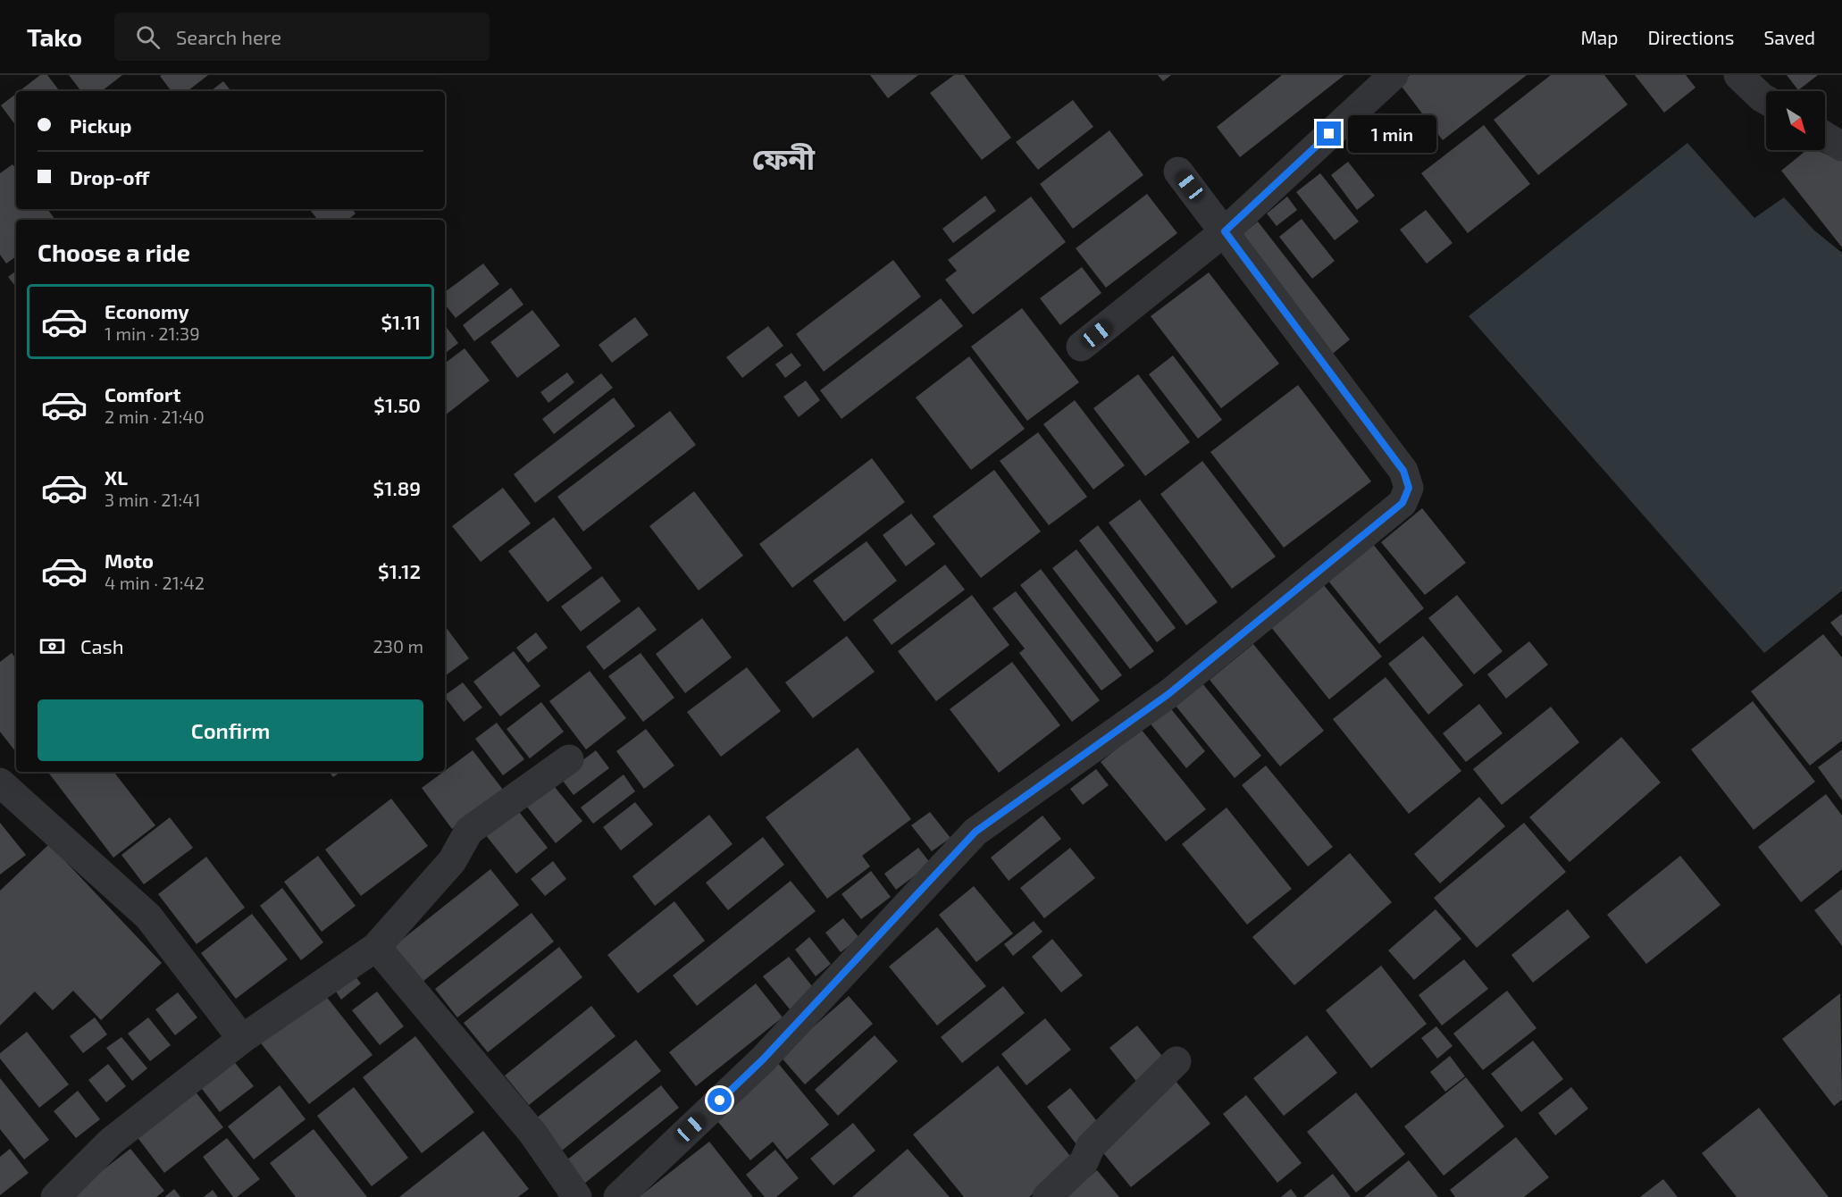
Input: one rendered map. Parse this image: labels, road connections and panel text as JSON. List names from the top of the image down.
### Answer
{
  "districts": ["ফেনী"],
  "north": "bottom right",
  "page": {
    "header": "Tako",
    "search": "Search here",
    "nav": ["Map", "Directions", "Saved"],
    "banner": ["Pickup", "Drop-off"],
    "bubble": "1 min",
    "heading": "Choose a ride",
    "list": [
      {
        "name": "Economy",
        "note": "1 min · 21:39",
        "value": "$1.11"
      },
      {
        "name": "Comfort",
        "note": "2 min · 21:40",
        "value": "$1.50"
      },
      {
        "name": "XL",
        "note": "3 min · 21:41",
        "value": "$1.89"
      },
      {
        "name": "Moto",
        "note": "4 min · 21:42",
        "value": "$1.12"
      }
    ],
    "pay": ["Cash", "230 m"],
    "buttons": "Confirm"
  }
}
